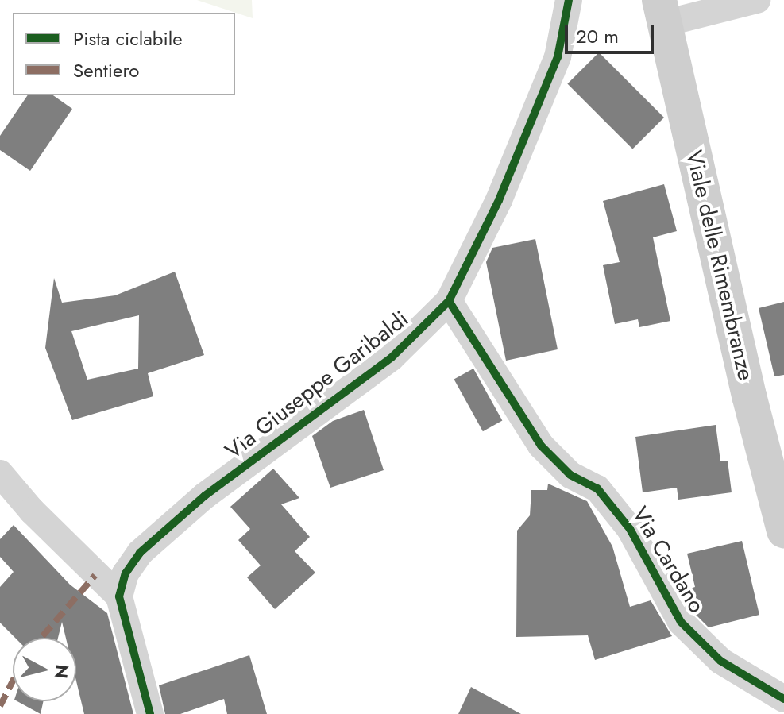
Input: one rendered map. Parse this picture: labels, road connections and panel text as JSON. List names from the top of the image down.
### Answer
{
  "streets": {
    "main road": ["Viale delle Rimembranze"],
    "street": ["Via Giuseppe Garibaldi", "Via Cardano"]
  },
  "crossings": [
    ["Via Giuseppe Garibaldi", "Via Cardano"]
  ],
  "legend": ["Pista ciclabile", "Sentiero"],
  "scale_bar": "20 m",
  "north": "right"
}
